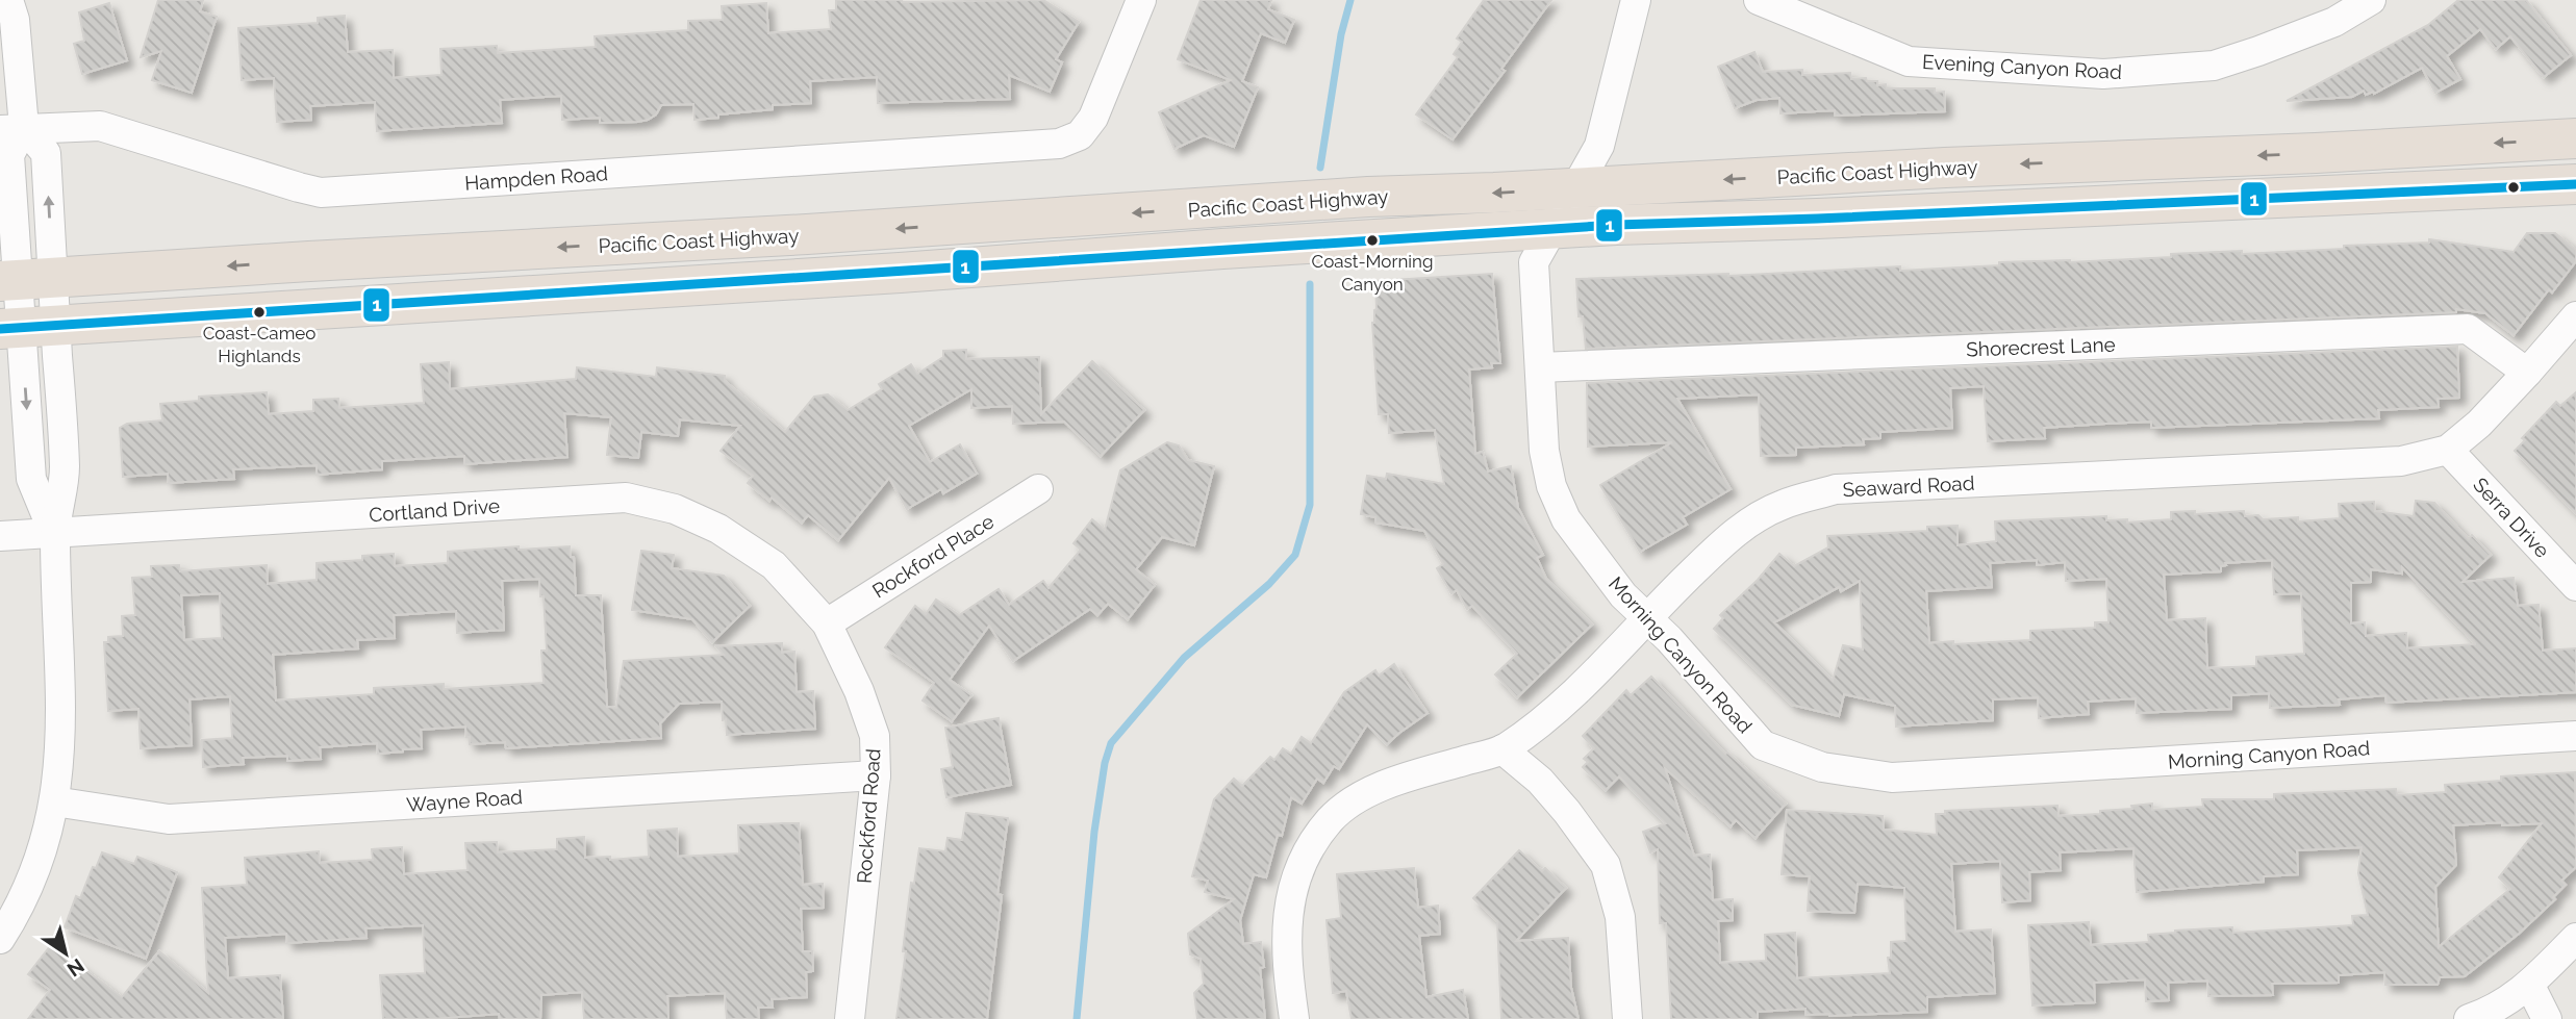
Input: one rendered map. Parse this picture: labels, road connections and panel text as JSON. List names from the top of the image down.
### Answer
{
  "streets": {
    "highway": ["Pacific Coast Highway"],
    "street": [
      "Evening Canyon Road",
      "Hampden Road",
      "Shorecrest Lane",
      "Seaward Road",
      "Cortland Drive",
      "Serra Drive",
      "Rockford Place",
      "Morning Canyon Road",
      "Wayne Road",
      "Rockford Road"
    ]
  },
  "crossings": [
    ["Pacific Coast Highway", "Morning Canyon Road"],
    ["Shorecrest Lane", "Seaward Road"],
    ["Shorecrest Lane", "Morning Canyon Road"],
    ["Seaward Road", "Serra Drive"],
    ["Seaward Road", "Morning Canyon Road"],
    ["Cortland Drive", "Rockford Place"],
    ["Cortland Drive", "Rockford Road"],
    ["Rockford Place", "Rockford Road"],
    ["Wayne Road", "Rockford Road"]
  ],
  "places": ["Coast-Morning Canyon", "Coast-Cameo Highlands"],
  "lines": ["transit line 1"],
  "north": "bottom right"
}
